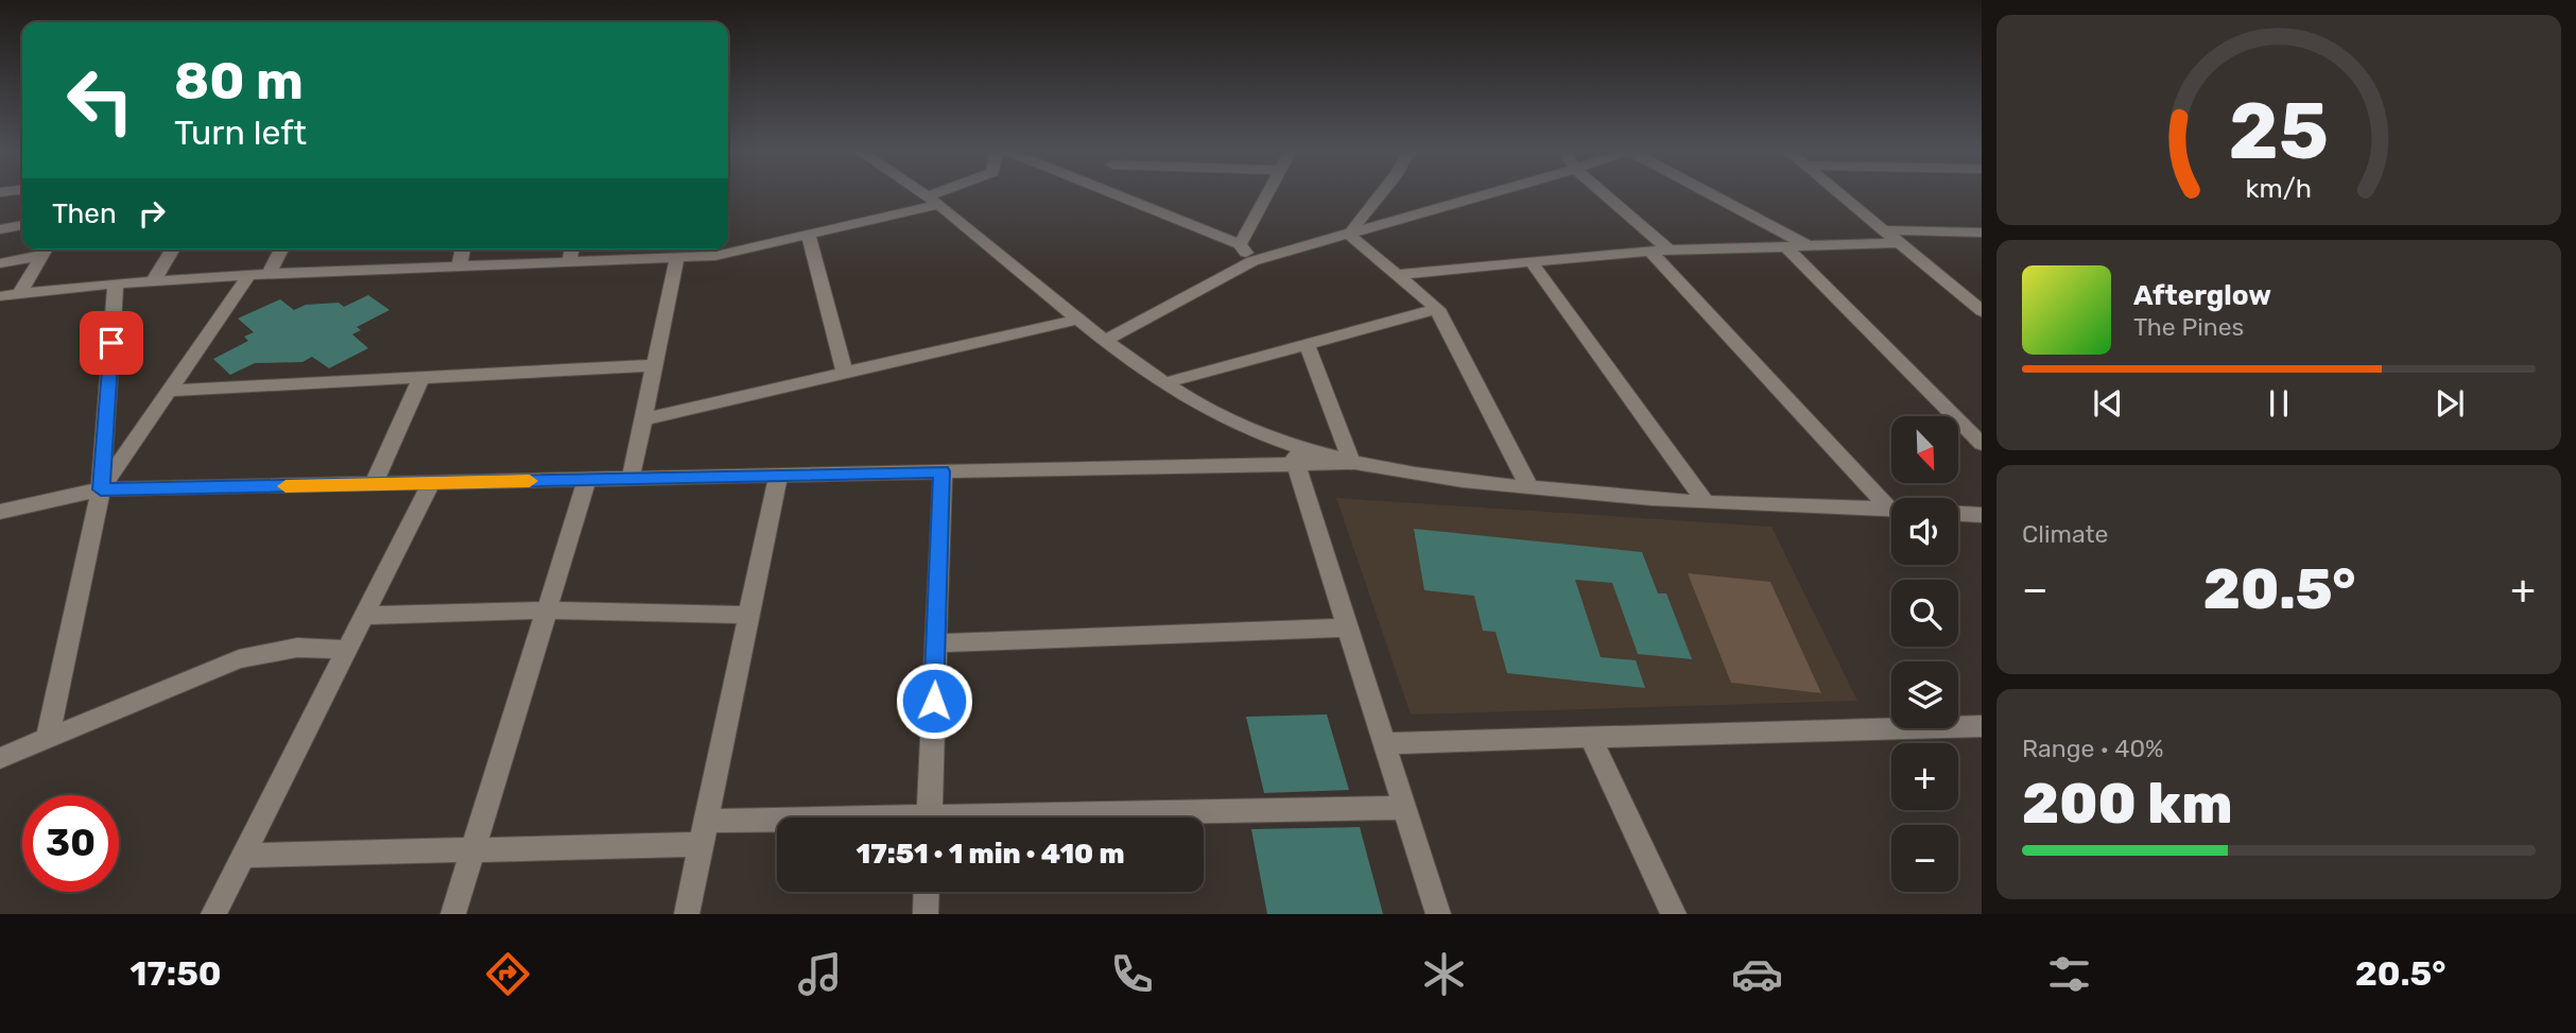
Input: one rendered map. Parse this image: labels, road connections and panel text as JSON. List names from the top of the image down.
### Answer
{
  "north": "bottom right",
  "page": {
    "turn": ["80 m", "Turn left"],
    "then": "Then",
    "song": ["Afterglow", "The Pines"],
    "map_buttons": ["+", "−"],
    "tile": [
      "Climate",
      ["Range · 40%", "200 km"]
    ],
    "heat": ["−", "20.5°", "+"],
    "limit": "30",
    "trip": "17:51 · 1 min · 410 m",
    "tabs": ["17:50", "20.5°"],
    "gauge": ["25", "km/h"]
  }
}
